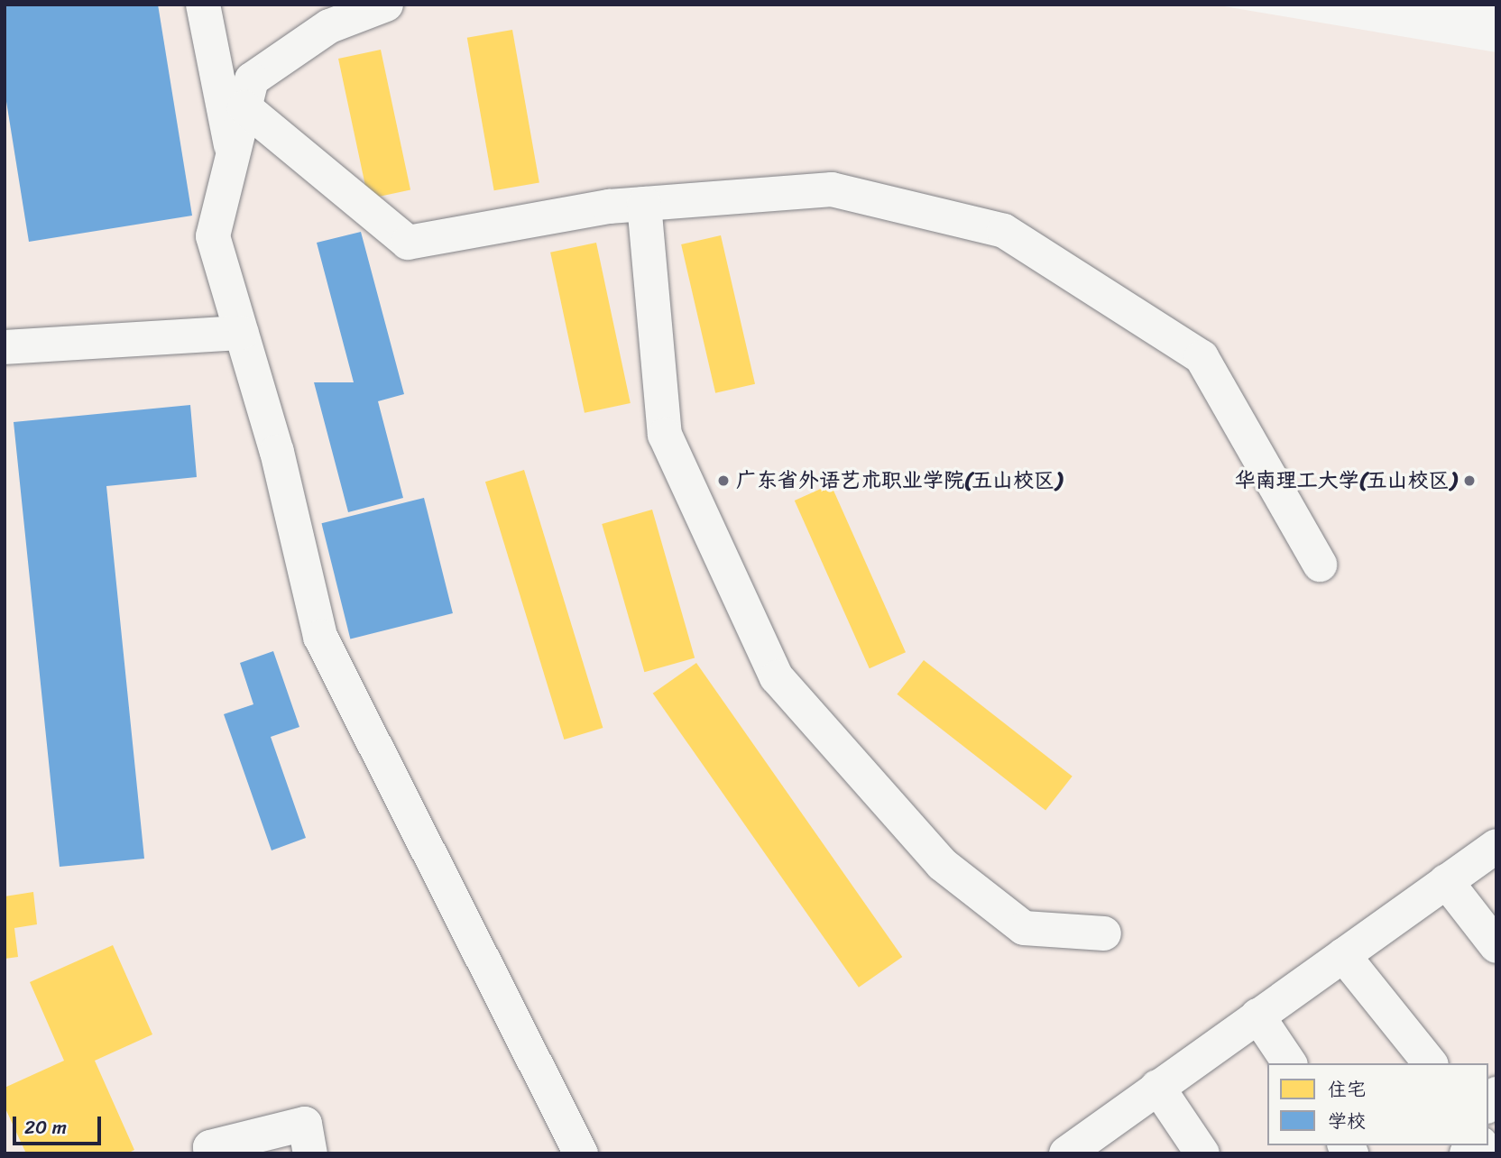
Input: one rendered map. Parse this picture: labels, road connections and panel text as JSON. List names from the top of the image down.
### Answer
{
  "places": ["广东省外语艺术职业学院(五山校区)", "华南理工大学(五山校区)"],
  "legend": ["住宅", "学校"],
  "scale_bar": "20 m"
}
